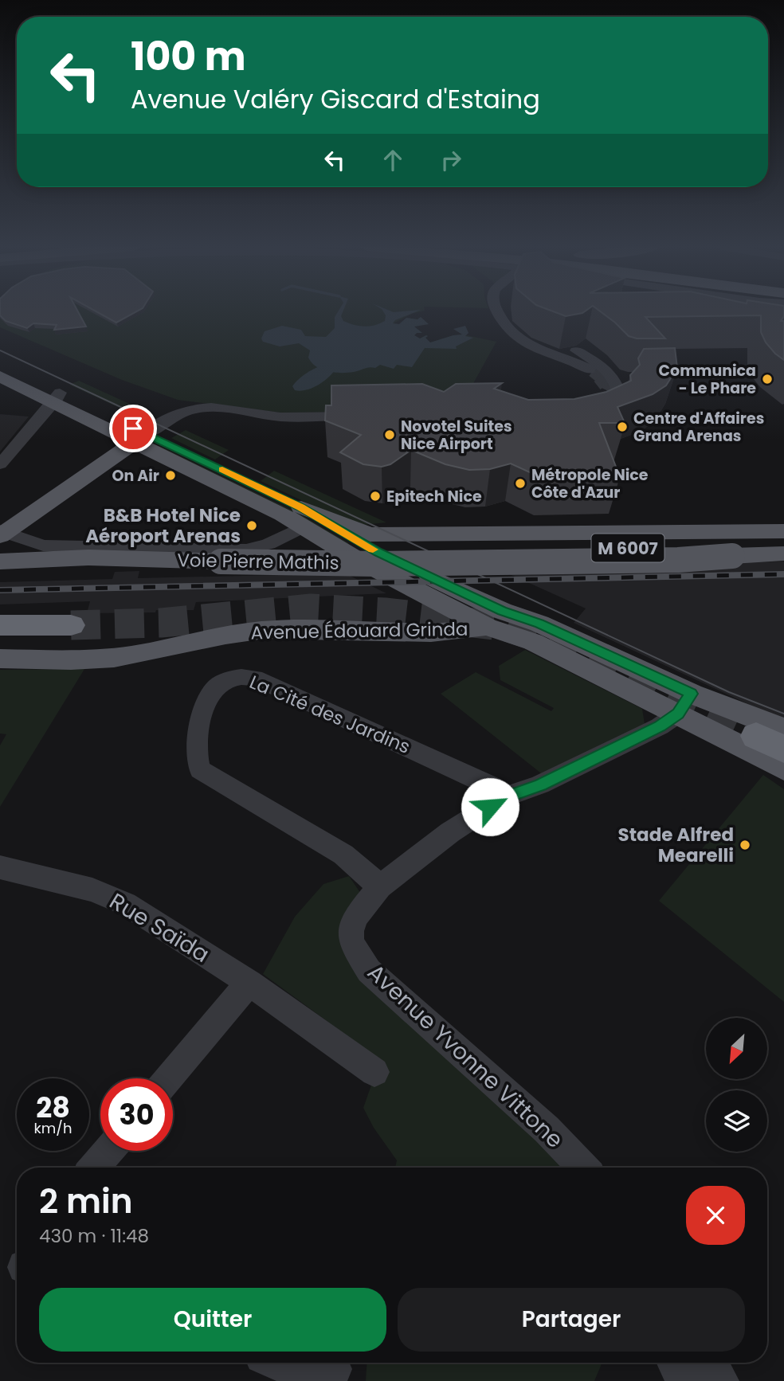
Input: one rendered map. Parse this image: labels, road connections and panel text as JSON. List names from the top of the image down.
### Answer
{
  "streets": {
    "main road": ["M 6007", "Voie Pierre Mathis", "Avenue Édouard Grinda"],
    "street": ["La Cité des Jardins", "Rue Saïda", "Avenue Yvonne Vittone"]
  },
  "crossings": [
    ["La Cité des Jardins", "Avenue Yvonne Vittone"]
  ],
  "places": [
    "Communica - Le Phare",
    "Centre d'Affaires Grand Arenas",
    "Novotel Suites Nice Airport",
    "On Air",
    "Métropole Nice Côte d'Azur",
    "Epitech Nice",
    "B&B Hotel Nice Aéroport Arenas",
    "Stade Alfred Mearelli"
  ],
  "north": "bottom left",
  "page": {
    "turn": ["100 m", "Avenue Valéry Giscard d'Estaing"],
    "speed": "28 km/h",
    "limit": "30",
    "heading": ["2 min", "430 m · 11:48"],
    "buttons": ["Quitter", "Partager"]
  }
}
